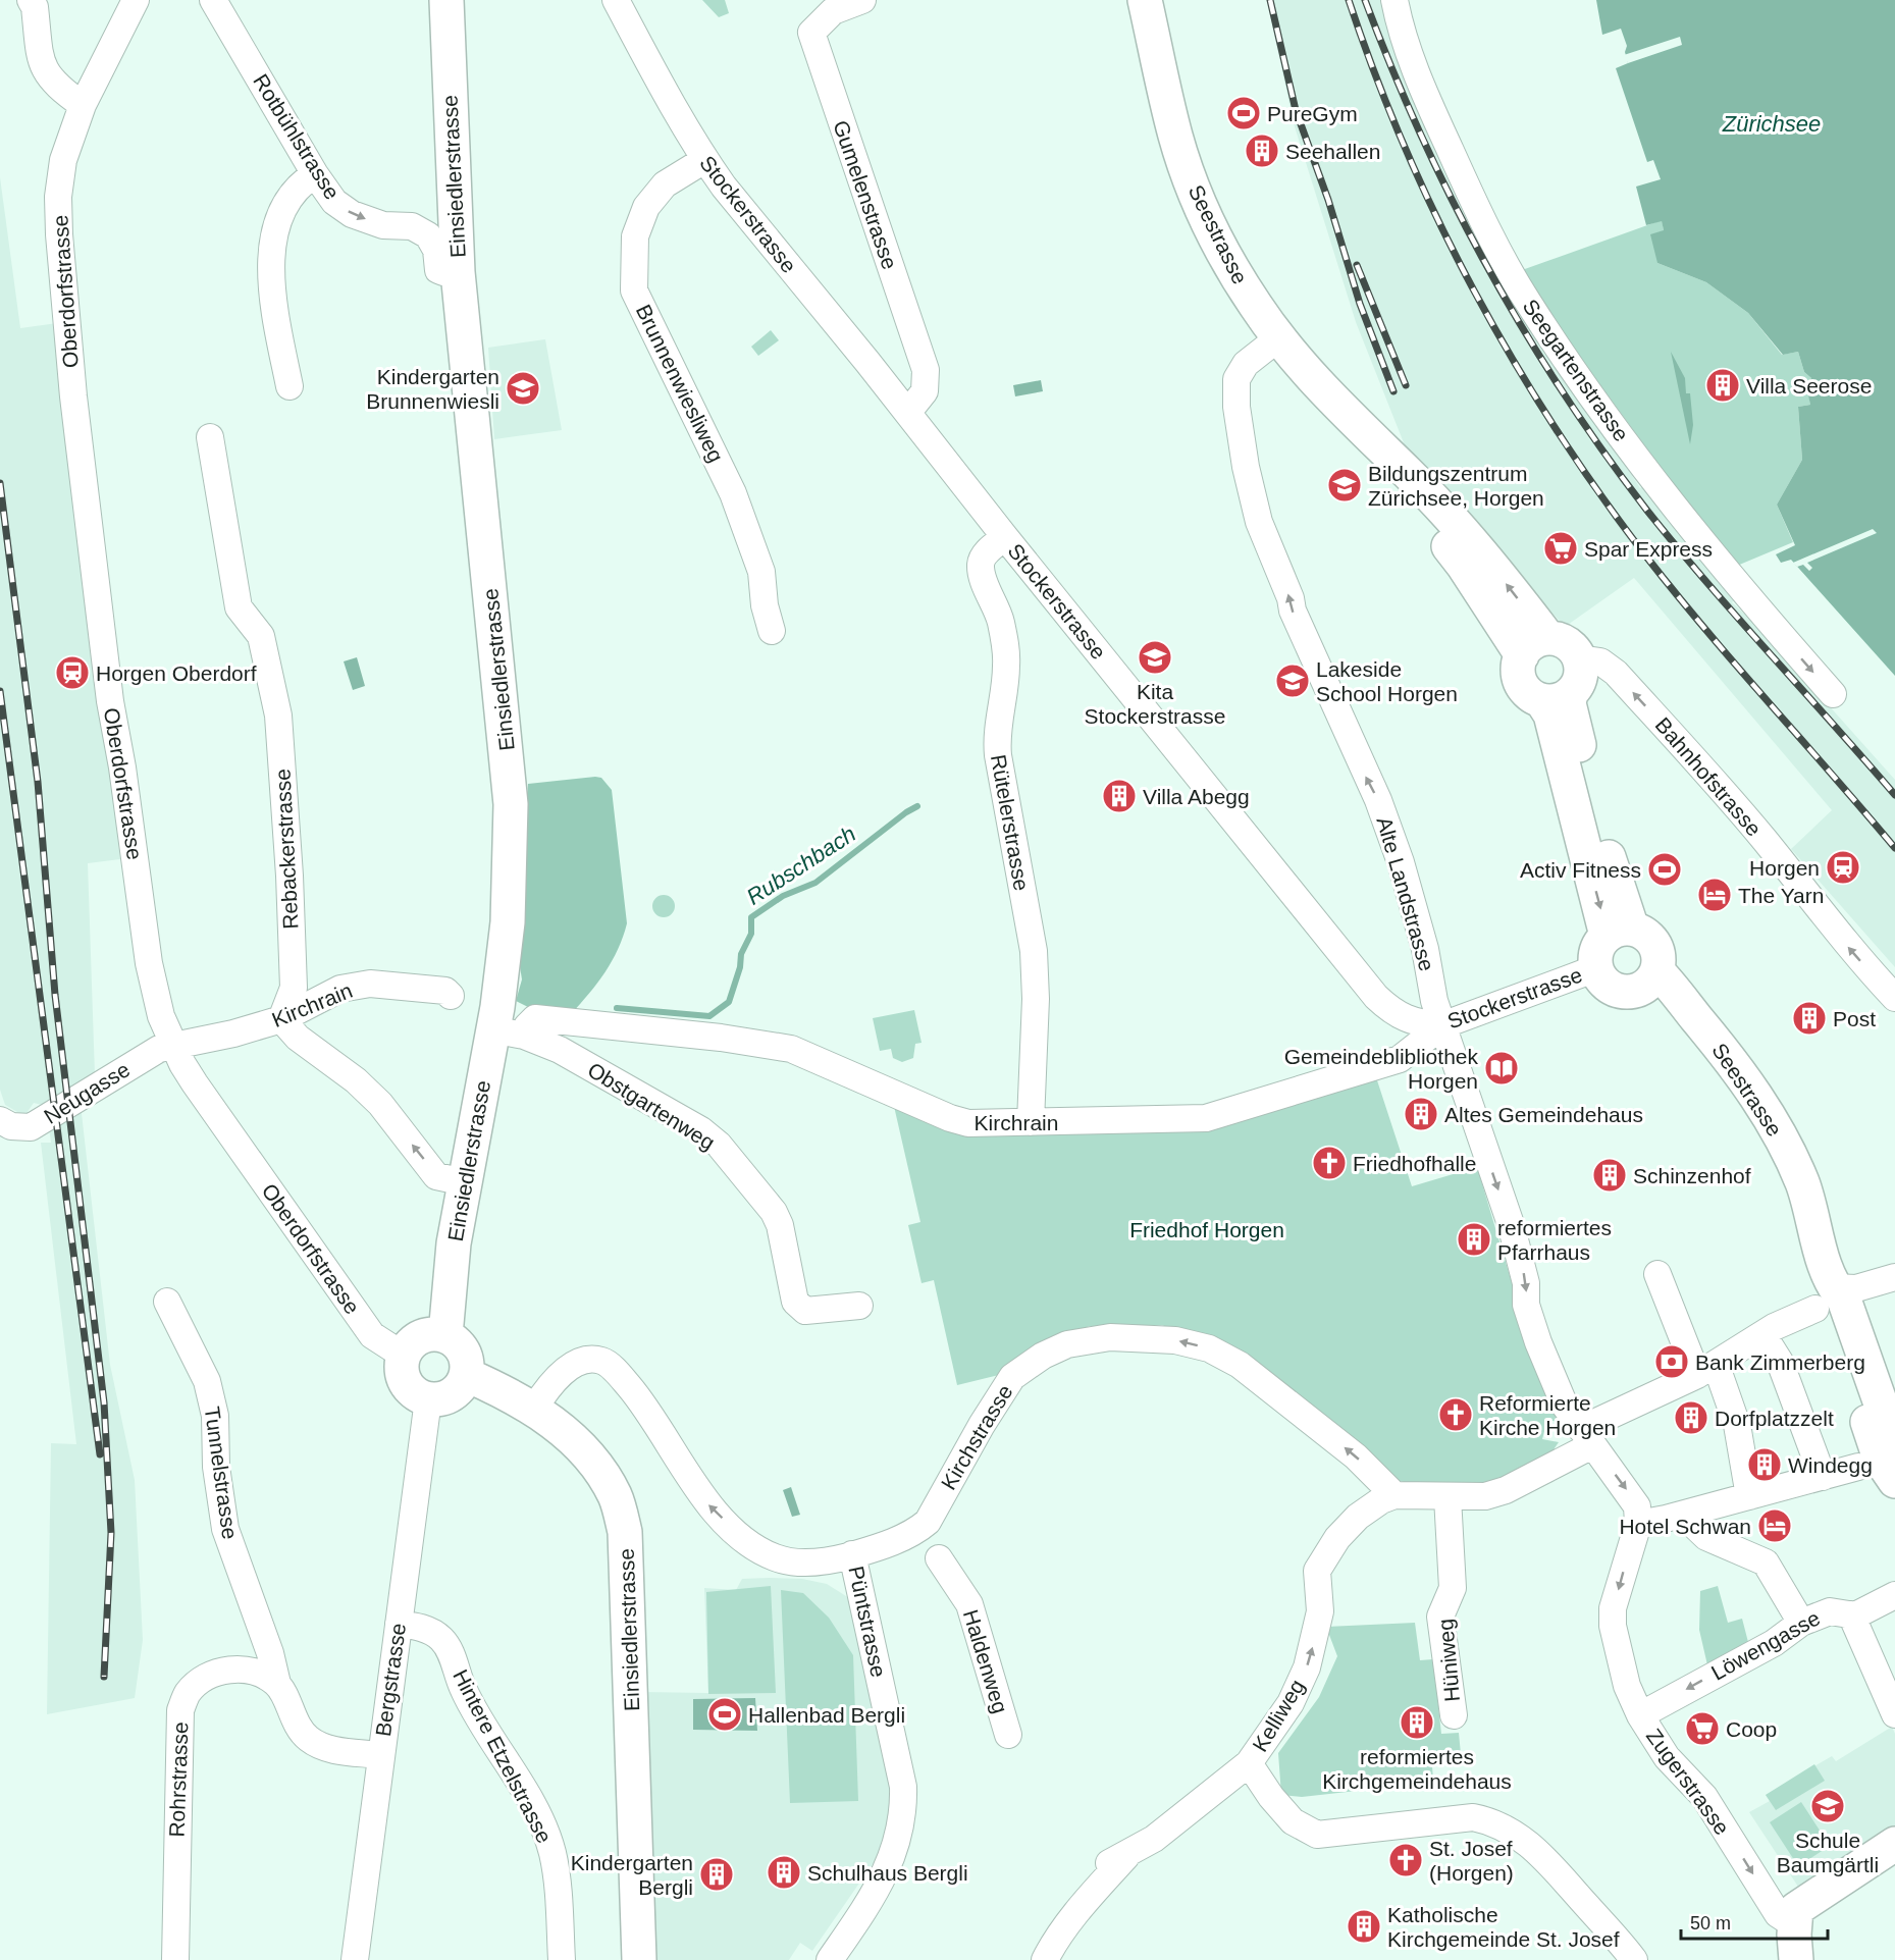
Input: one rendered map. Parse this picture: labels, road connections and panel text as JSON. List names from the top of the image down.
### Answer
{
  "streets": {
    "main road": ["Einsiedlerstrasse", "Seestrasse"],
    "street": [
      "Rotbühlstrasse",
      "Gumelenstrasse",
      "Stockerstrasse",
      "Oberdorfstrasse",
      "Seegartenstrasse",
      "Brunnenwiesliweg",
      "Bahnhofstrasse",
      "Rütelerstrasse",
      "Rebackerstrasse",
      "Alte Landstrasse",
      "Kirchrain",
      "Neugasse",
      "Obstgartenweg",
      "Kirchstrasse",
      "Tunnelstrasse",
      "Püntstrasse",
      "Löwengasse",
      "Hüniweg",
      "Haldenweg",
      "Bergstrasse",
      "Kelliweg",
      "Hintere Etzelstrasse",
      "Rohrstrasse",
      "Zugerstrasse"
    ]
  },
  "crossings": [
    ["Rotbühlstrasse", "Einsiedlerstrasse"],
    ["Einsiedlerstrasse", "Oberdorfstrasse"],
    ["Einsiedlerstrasse", "Kirchrain"],
    ["Einsiedlerstrasse", "Obstgartenweg"],
    ["Einsiedlerstrasse", "Kirchstrasse"],
    ["Einsiedlerstrasse", "Bergstrasse"],
    ["Gumelenstrasse", "Stockerstrasse"],
    ["Stockerstrasse", "Seestrasse"],
    ["Stockerstrasse", "Brunnenwiesliweg"],
    ["Stockerstrasse", "Rütelerstrasse"],
    ["Stockerstrasse", "Alte Landstrasse"],
    ["Stockerstrasse", "Kirchrain"],
    ["Seestrasse", "Bahnhofstrasse"],
    ["Seestrasse", "Alte Landstrasse"],
    ["Oberdorfstrasse", "Kirchrain"],
    ["Oberdorfstrasse", "Neugasse"],
    ["Oberdorfstrasse", "Bergstrasse"],
    ["Rütelerstrasse", "Kirchrain"],
    ["Rebackerstrasse", "Kirchrain"],
    ["Alte Landstrasse", "Kirchrain"],
    ["Alte Landstrasse", "Zugerstrasse"],
    ["Kirchrain", "Neugasse"],
    ["Kirchrain", "Obstgartenweg"],
    ["Kirchstrasse", "Püntstrasse"],
    ["Kirchstrasse", "Kelliweg"],
    ["Tunnelstrasse", "Rohrstrasse"],
    ["Löwengasse", "Zugerstrasse"],
    ["Bergstrasse", "Hintere Etzelstrasse"]
  ],
  "one_way": [
    "Rotbühlstrasse",
    "Seegartenstrasse",
    "Bahnhofstrasse",
    "Kelliweg",
    "Zugerstrasse"
  ],
  "water": ["Zürichsee", "Rubschbach"],
  "parks": ["Friedhof Horgen"],
  "places": {
    "sports": ["PureGym", "Activ Fitness", "Hallenbad Bergli"],
    "building": [
      "Seehallen",
      "Villa Seerose",
      "Villa Abegg",
      "Post",
      "Altes Gemeindehaus",
      "Schinzenhof",
      "reformiertes Pfarrhaus",
      "Dorfplatzzelt",
      "Windegg",
      "reformiertes Kirchgemeindehaus",
      "Schulhaus Bergli",
      "Kindergarten Bergli",
      "Katholische Kirchgemeinde St. Josef"
    ],
    "school or university": [
      "Kindergarten Brunnenwiesli",
      "Bildungszentrum Zürichsee, Horgen",
      "Kita Stockerstrasse",
      "Lakeside School Horgen",
      "Schule Baumgärtli"
    ],
    "supermarket": ["Spar Express", "Coop"],
    "station": ["Horgen Oberdorf", "Horgen"],
    "hotel": ["The Yarn", "Hotel Schwan"],
    "library": ["Gemeindeblibliothek Horgen"],
    "church": ["Friedhofhalle", "Reformierte Kirche Horgen", "St. Josef (Horgen)"],
    "bank": ["Bank Zimmerberg"]
  },
  "scale_bar": "50 m"
}
